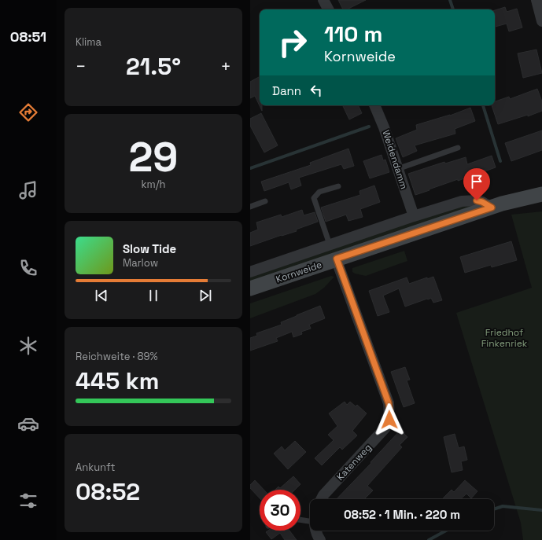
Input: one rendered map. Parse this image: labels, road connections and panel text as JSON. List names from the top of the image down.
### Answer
{
  "streets": {
    "main road": ["Kornweide"],
    "street": ["Weidendamm", "Katenweg"]
  },
  "crossings": [
    ["Weidendamm", "Kornweide"],
    ["Kornweide", "Katenweg"]
  ],
  "parks": ["Friedhof Finkenriek"],
  "page": {
    "tabs": "08:51",
    "tile": [
      "Klima",
      ["29", "km/h"],
      ["Reichweite · 89%", "445 km"],
      ["Ankunft", "08:52"]
    ],
    "turn": ["110 m", "Kornweide"],
    "heat": ["−", "21.5°", "+"],
    "then": "Dann",
    "song": ["Slow Tide", "Marlow"],
    "limit": "30",
    "trip": "08:52 · 1 Min. · 220 m"
  }
}
